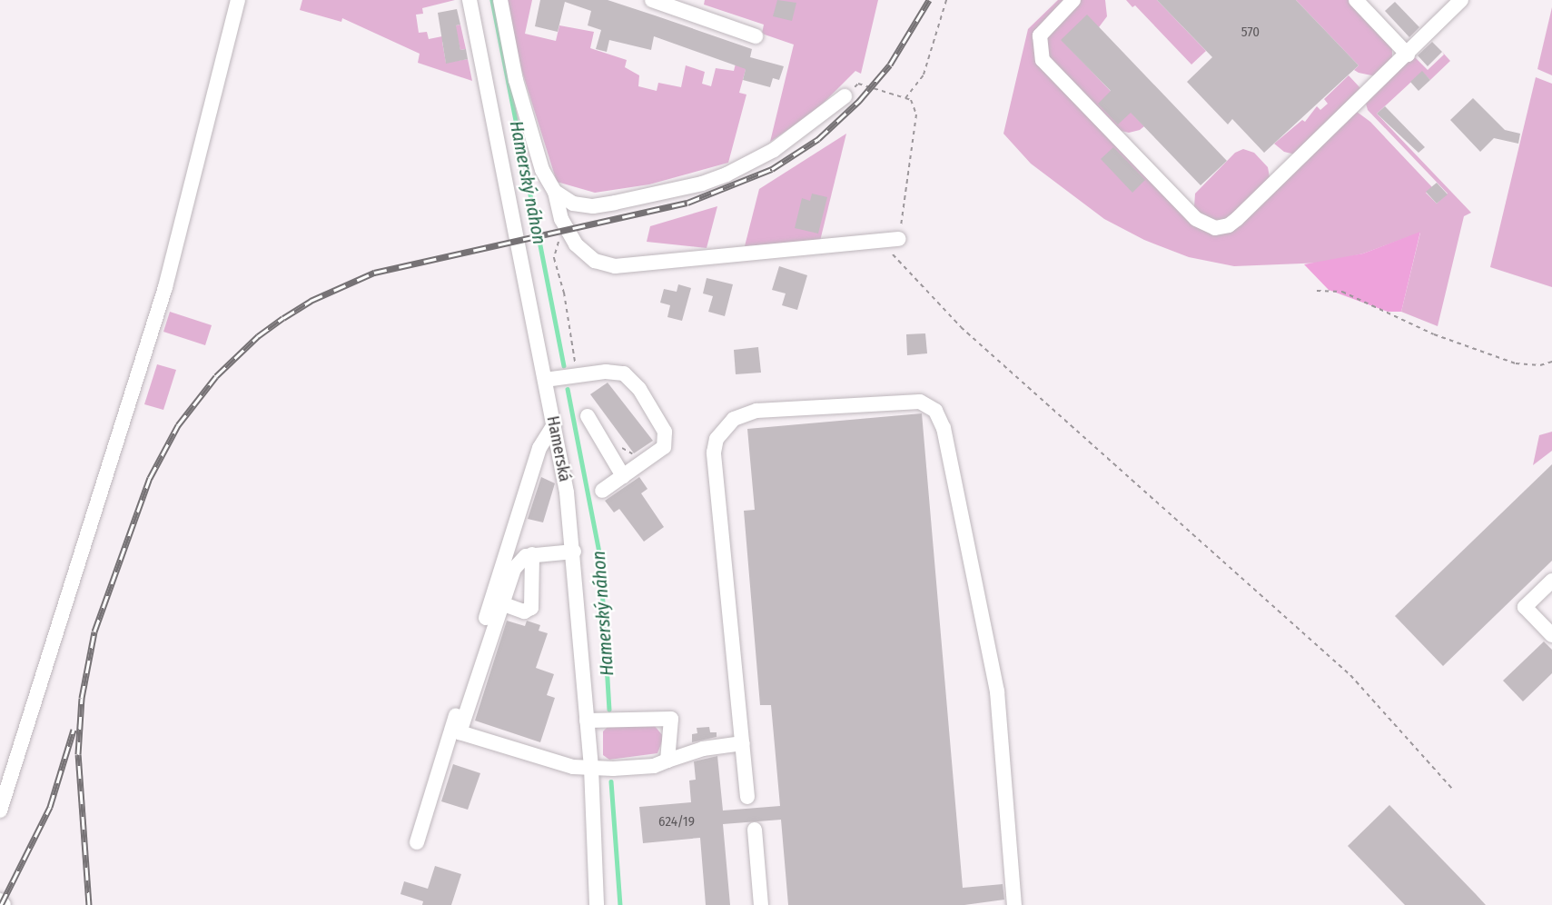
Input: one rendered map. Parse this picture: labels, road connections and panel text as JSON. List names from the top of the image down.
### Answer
{
  "streets": {
    "street": ["Hamerská"]
  },
  "water": ["Hamerský náhon"],
  "house_numbers": ["570", "624/19"]
}
